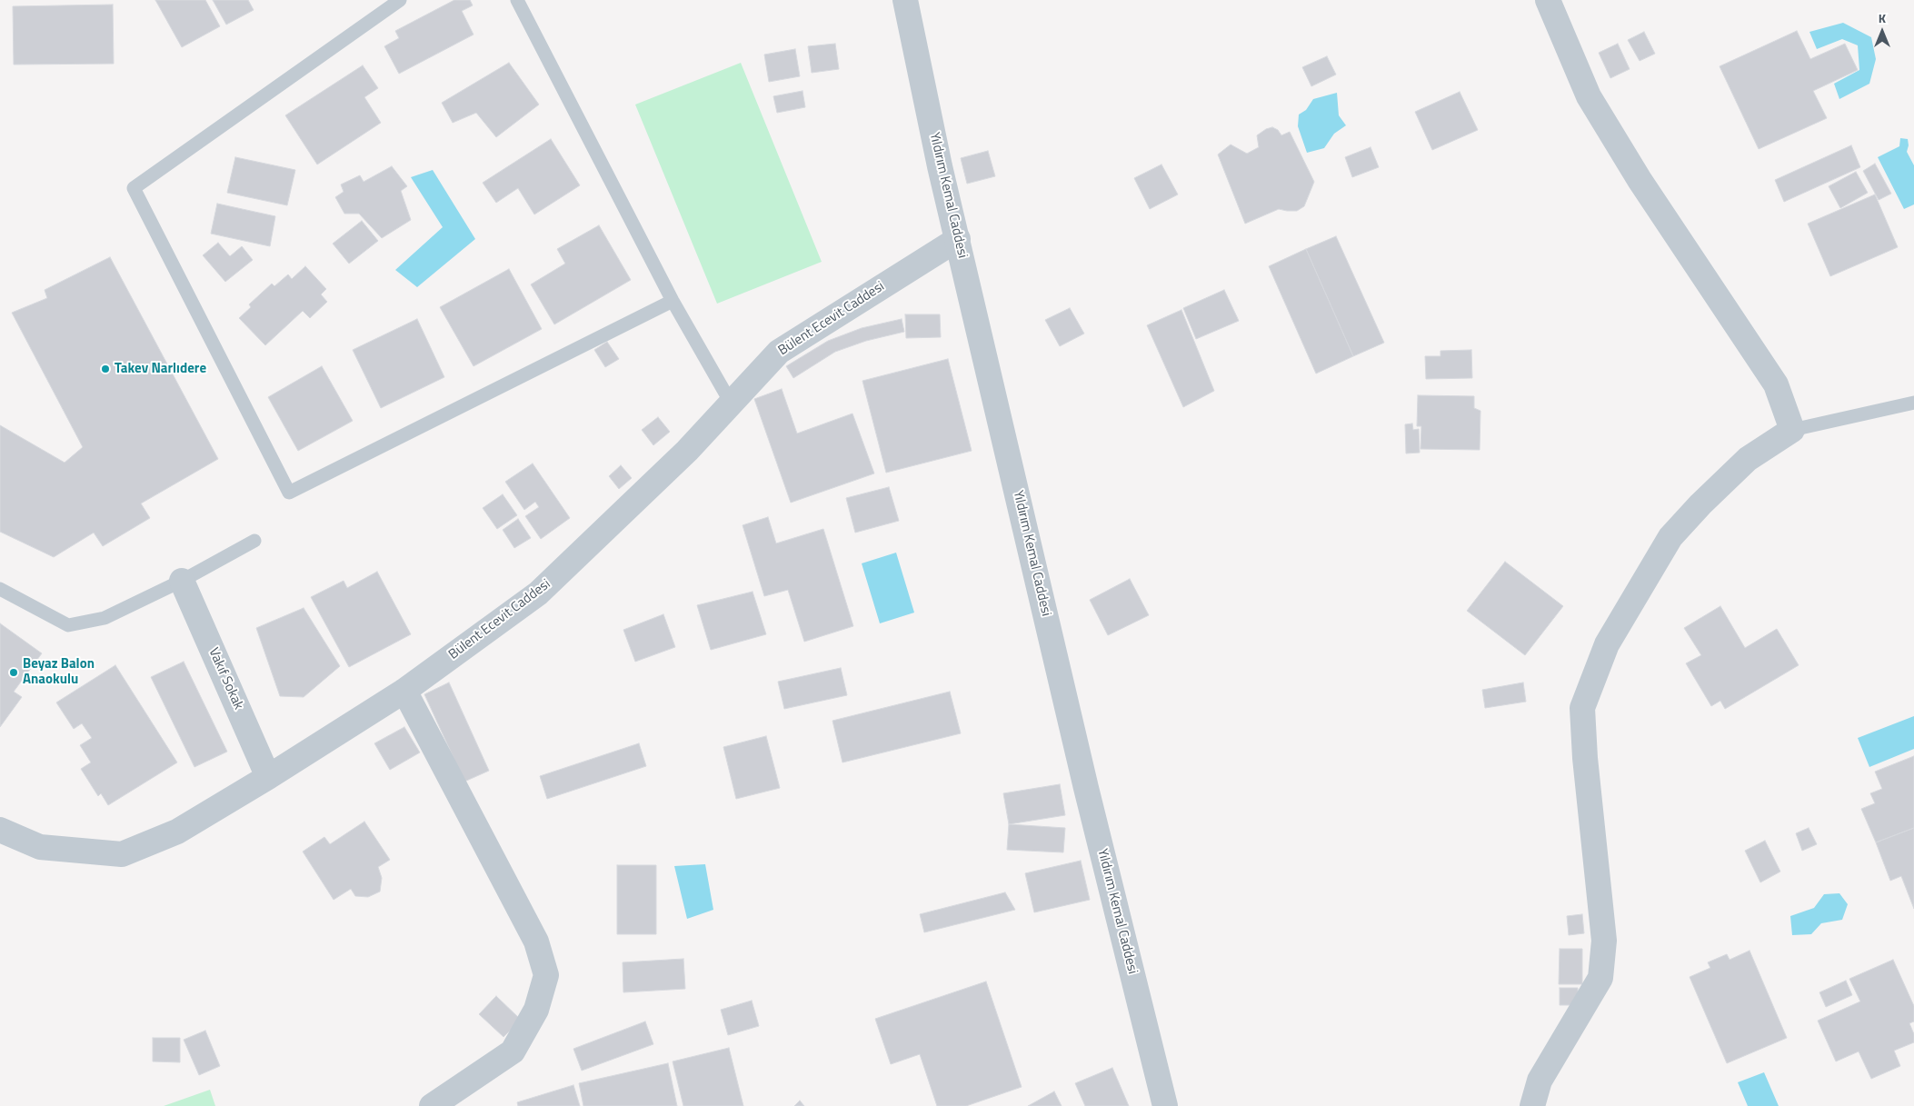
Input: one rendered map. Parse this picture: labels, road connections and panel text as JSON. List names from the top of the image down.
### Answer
{
  "streets": {
    "street": ["Yıldırım Kemal Caddesi", "Bülent Ecevit Caddesi", "Vakıf Sokak"]
  },
  "crossings": [
    ["Yıldırım Kemal Caddesi", "Bülent Ecevit Caddesi"],
    ["Bülent Ecevit Caddesi", "Vakıf Sokak"]
  ],
  "places": ["Takev Narlıdere", "Beyaz Balon Anaokulu"],
  "north": "top"
}
